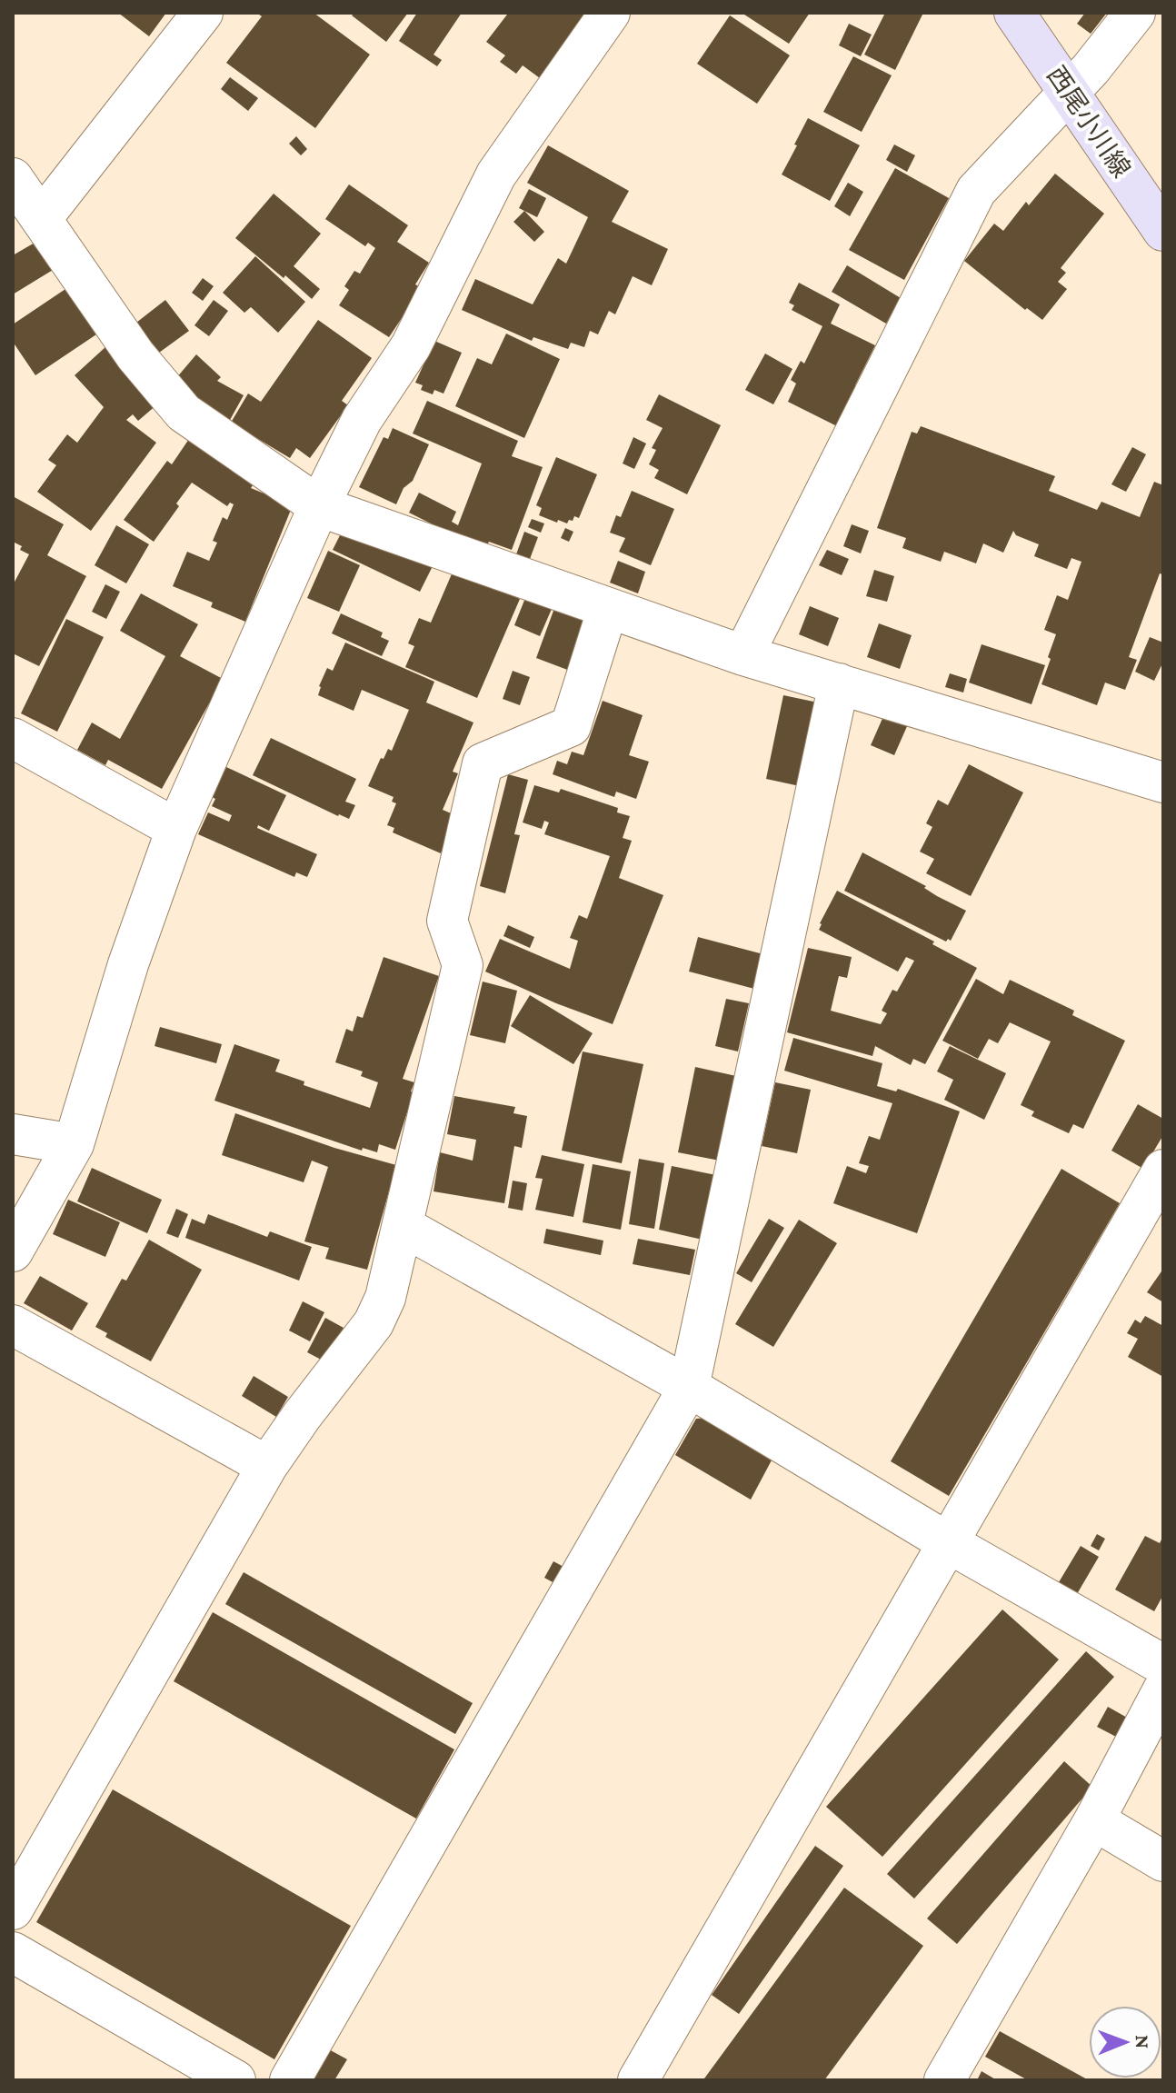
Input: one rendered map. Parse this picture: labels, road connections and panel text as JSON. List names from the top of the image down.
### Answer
{
  "streets": {
    "main road": ["西尾小川線"]
  },
  "north": "right"
}
